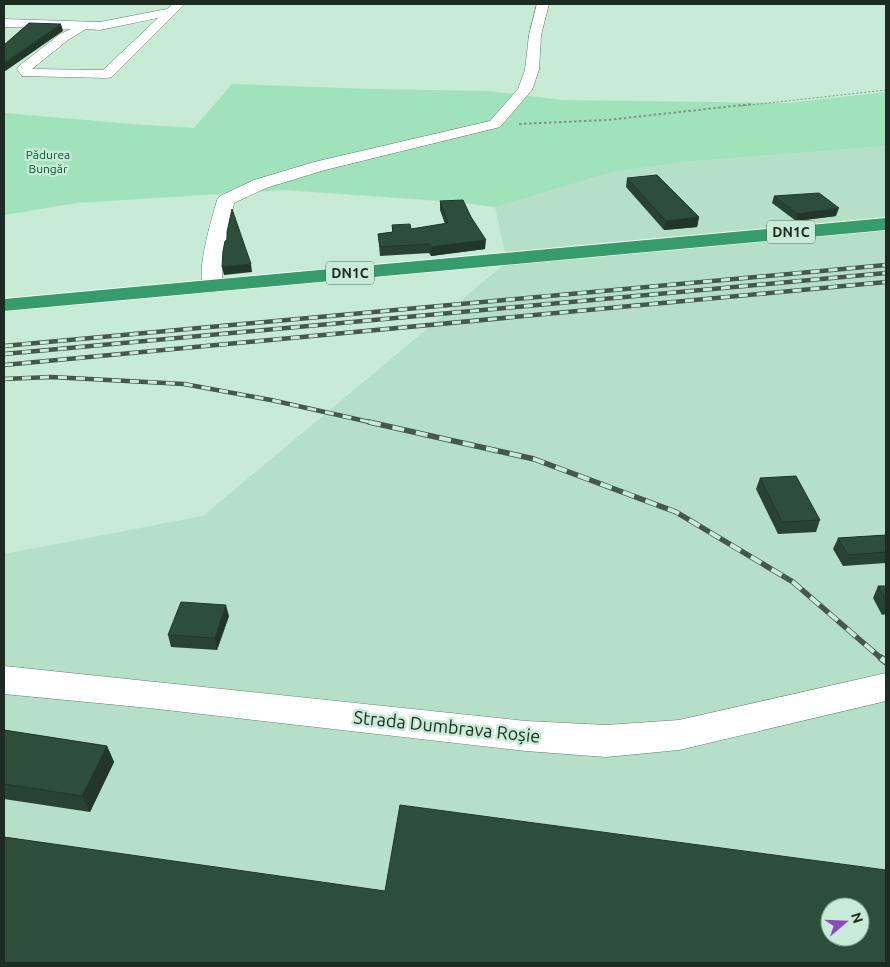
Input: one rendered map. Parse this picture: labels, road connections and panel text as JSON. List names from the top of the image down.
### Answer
{
  "streets": {
    "highway": ["DN1C"],
    "street": ["Strada Dumbrava Roșie"]
  },
  "parks": ["Pădurea Bungăr"],
  "north": "right"
}
